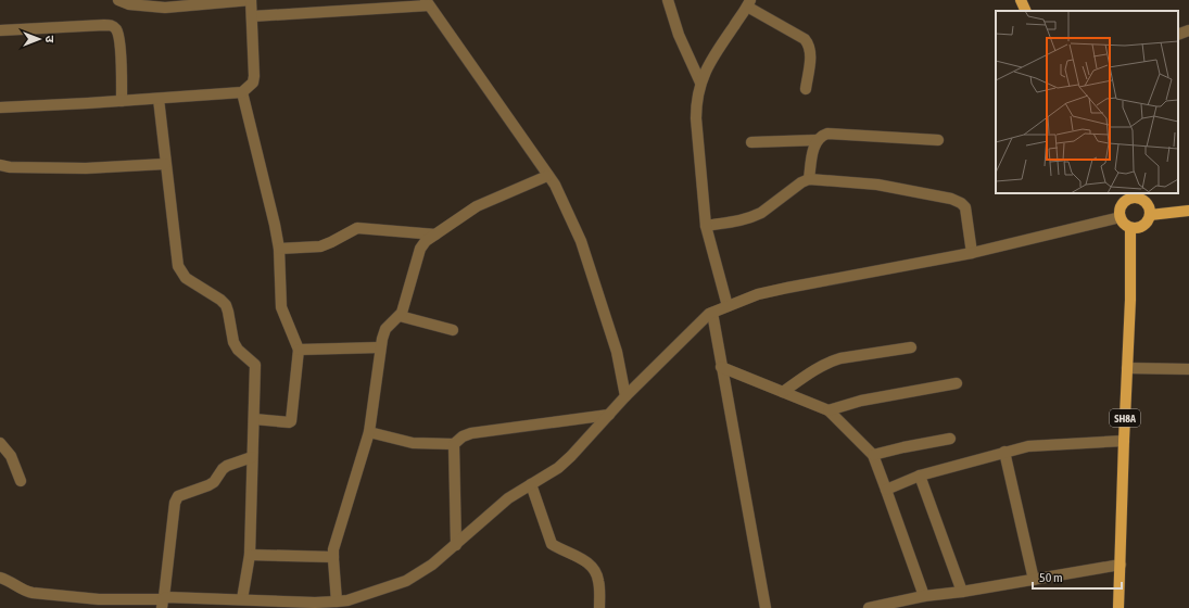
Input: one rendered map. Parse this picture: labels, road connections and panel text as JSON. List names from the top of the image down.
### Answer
{
  "streets": {
    "main road": ["SH8A"]
  },
  "scale_bar": "50 m",
  "north": "right"
}
